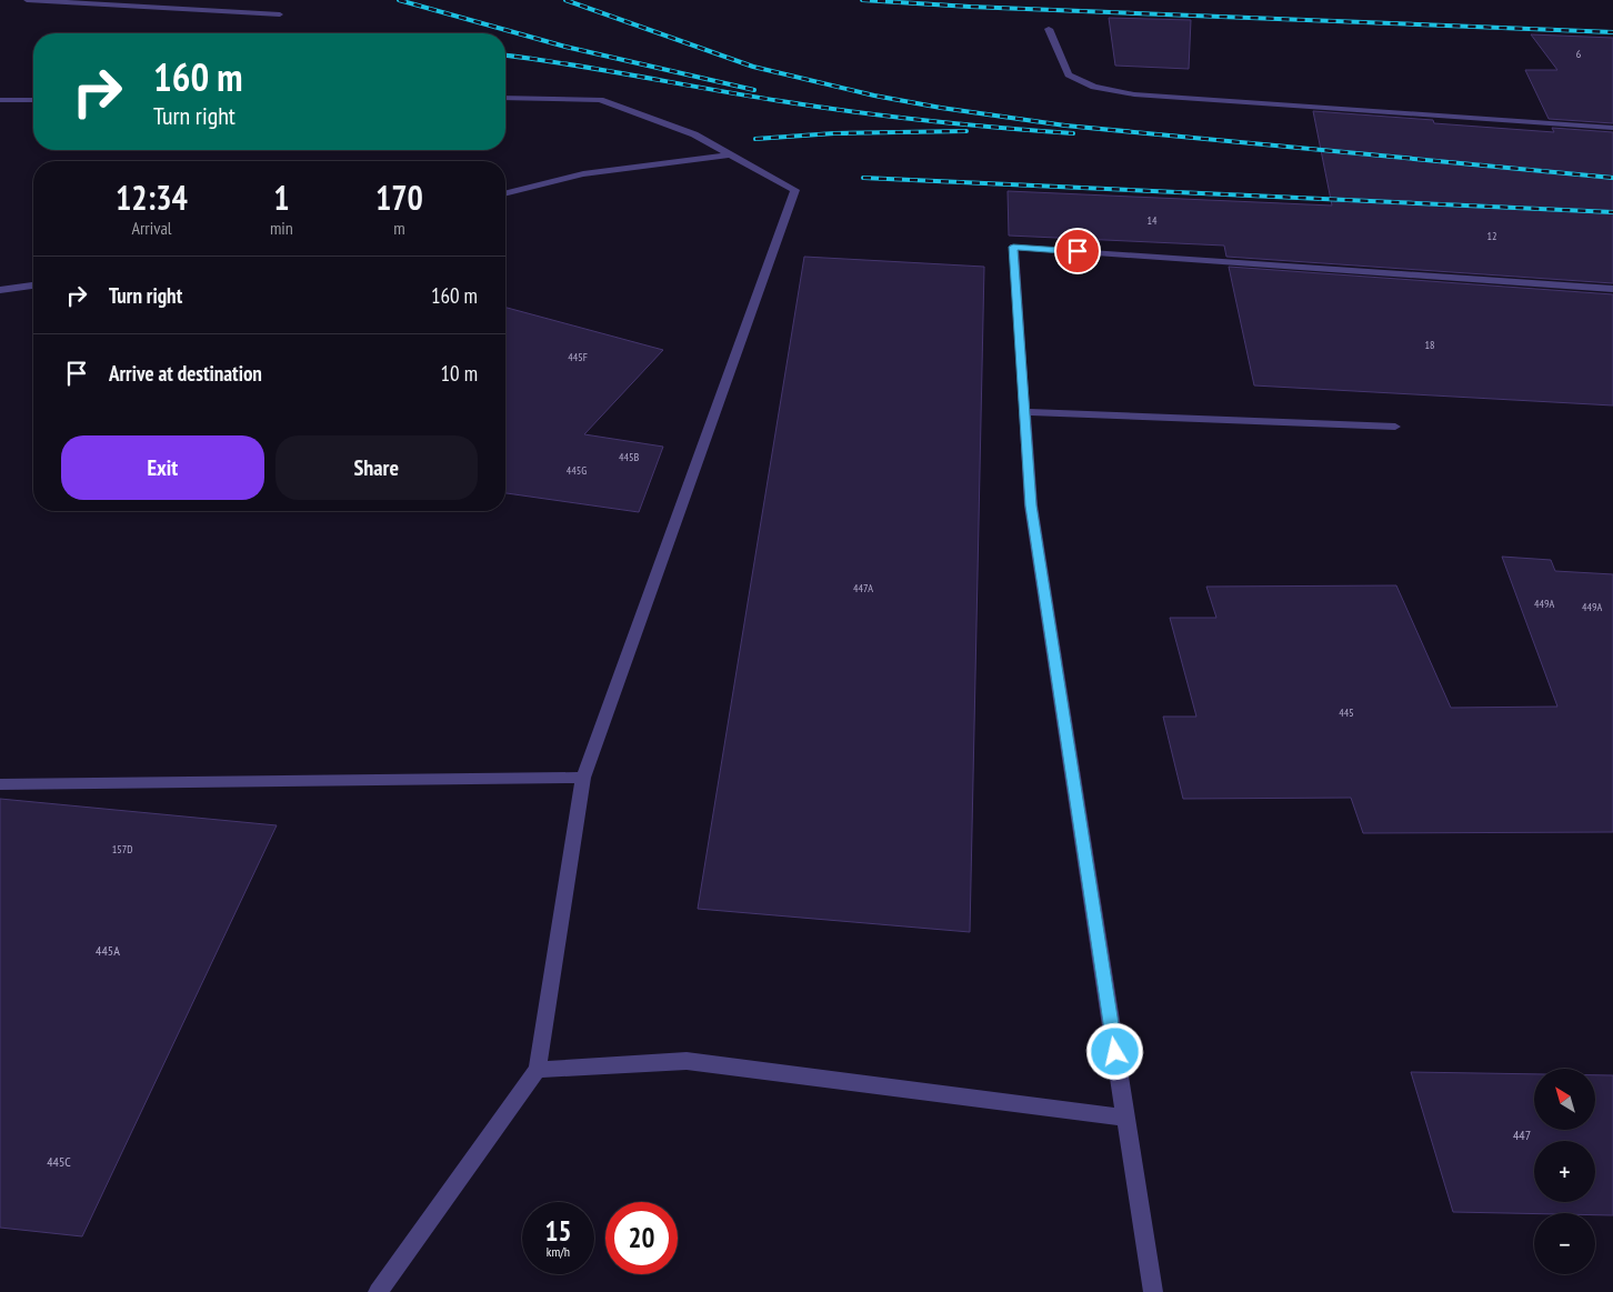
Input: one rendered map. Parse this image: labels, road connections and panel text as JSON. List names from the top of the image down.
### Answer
{
  "house_numbers": [
    "6",
    "14",
    "12",
    "18",
    "445F",
    "445B",
    "445G",
    "447A",
    "449A",
    "449A",
    "445",
    "157D",
    "445A",
    "447",
    "445C"
  ],
  "north": "top left",
  "page": {
    "turn": ["160 m", "Turn right"],
    "eta": [
      "12:34",
      "Arrival",
      "1",
      "min",
      "170",
      "m"
    ],
    "list": [
      {
        "name": "Turn right",
        "value": "160 m"
      },
      {
        "name": "Arrive at destination",
        "value": "10 m"
      }
    ],
    "buttons": ["Exit", "Share"],
    "map_buttons": ["+", "−"],
    "speed": "15 km/h",
    "limit": "20"
  }
}
